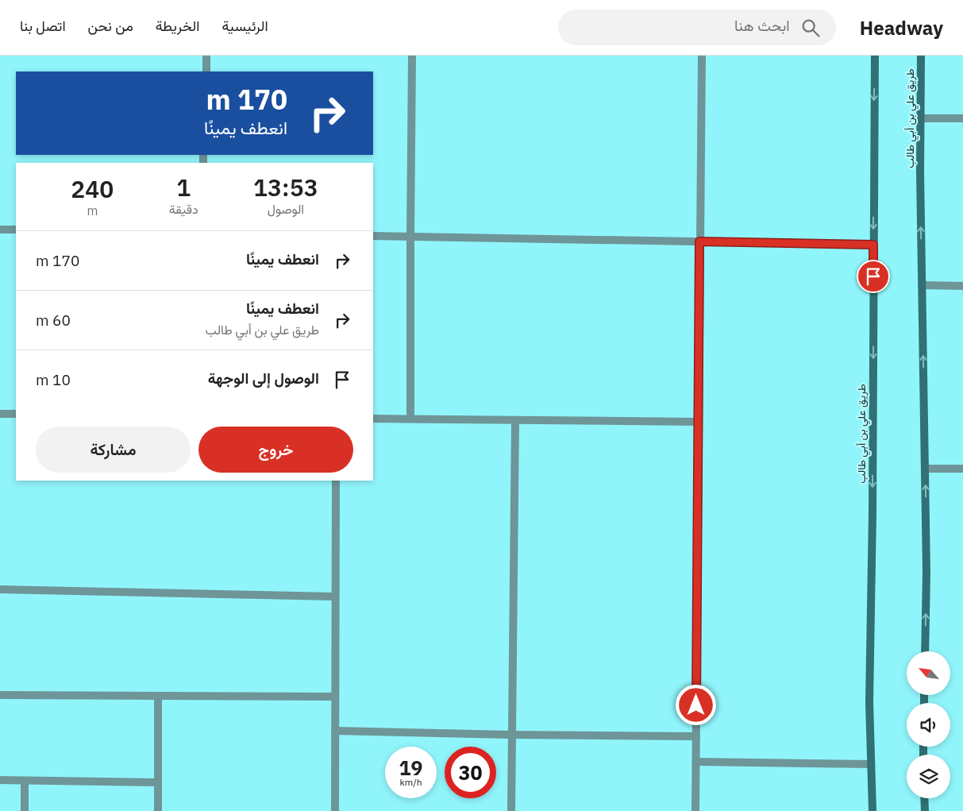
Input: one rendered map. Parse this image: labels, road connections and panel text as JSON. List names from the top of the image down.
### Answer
{
  "streets": {
    "main road": ["طريق علي بن أبي طالب"]
  },
  "north": "top left",
  "page": {
    "header": "Headway",
    "search": "ابحث هنا",
    "nav": [
      "الرئيسية",
      "الخريطة",
      "من نحن",
      "اتصل بنا"
    ],
    "turn": ["170 m", "انعطف يمينًا"],
    "eta": [
      "13:53",
      "الوصول",
      "1",
      "دقيقة",
      "240",
      "m"
    ],
    "list": [
      {
        "name": "انعطف يمينًا",
        "value": "170 m"
      },
      {
        "name": "انعطف يمينًا",
        "note": "طريق علي بن أبي طالب",
        "value": "60 m"
      },
      {
        "name": "الوصول إلى الوجهة",
        "value": "10 m"
      }
    ],
    "buttons": ["خروج", "مشاركة"],
    "speed": "19 km/h",
    "limit": "30"
  }
}
